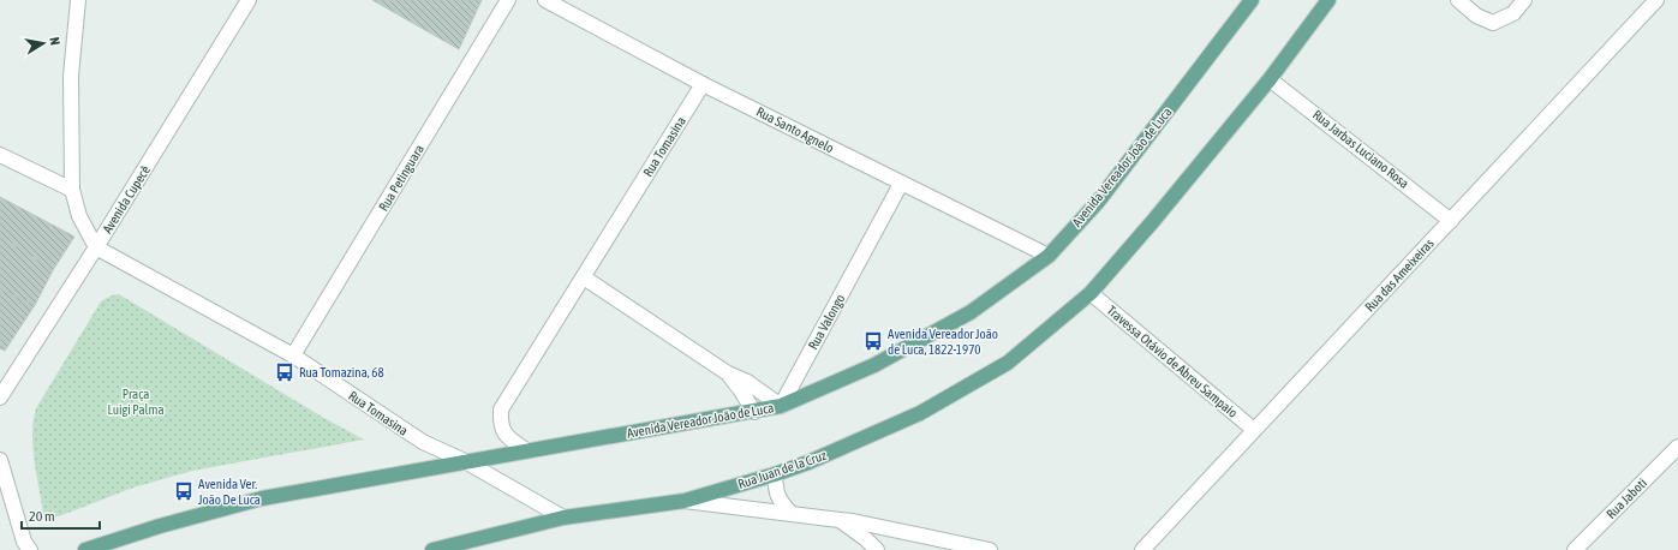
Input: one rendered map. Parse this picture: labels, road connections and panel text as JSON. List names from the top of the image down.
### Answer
{
  "streets": {
    "main road": ["Avenida Vereador João de Luca", "Rua Juan de la Cruz"],
    "street": [
      "Rua Santo Agnelo",
      "Rua Tomasina",
      "Rua Jarbas Luciano Rosa",
      "Rua Petinguara",
      "Avenida Cupecê",
      "Rua das Ameixeiras",
      "Rua Valongo",
      "Travessa Otávio de Abreu Sampaio",
      "Rua Jaboti"
    ]
  },
  "crossings": [
    ["Rua Santo Agnelo", "Rua Tomasina"],
    ["Rua Santo Agnelo", "Avenida Vereador João de Luca"],
    ["Rua Santo Agnelo", "Rua Valongo"],
    ["Rua Tomasina", "Avenida Vereador João de Luca"],
    ["Rua Tomasina", "Rua Petinguara"],
    ["Rua Tomasina", "Avenida Cupecê"],
    ["Rua Tomasina", "Rua Juan de la Cruz"],
    ["Rua Jarbas Luciano Rosa", "Rua das Ameixeiras"],
    ["Avenida Vereador João de Luca", "Rua Valongo"],
    ["Rua das Ameixeiras", "Travessa Otávio de Abreu Sampaio"],
    ["Travessa Otávio de Abreu Sampaio", "Rua Juan de la Cruz"]
  ],
  "parks": ["Praça Luigi Palma"],
  "places": {
    "bus stop": ["Avenida Vereador João de Luca, 1822-1970", "Rua Tomazina, 68", "Avenida Ver. João De Luca"]
  },
  "scale_bar": "20 m",
  "north": "right"
}
